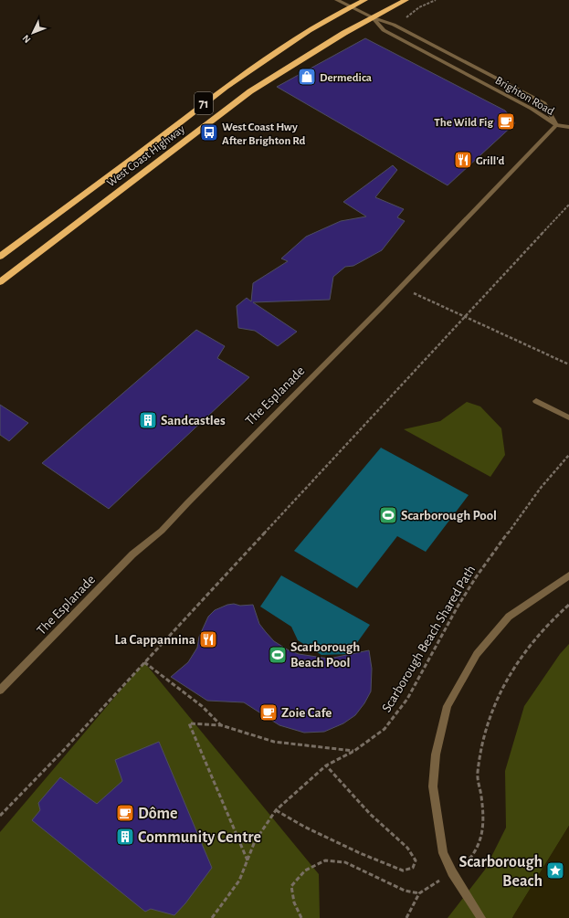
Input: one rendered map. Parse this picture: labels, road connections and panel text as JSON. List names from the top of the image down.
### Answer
{
  "streets": {
    "highway": ["71", "West Coast Highway"],
    "street": ["Brighton Road", "The Esplanade"],
    "path": ["Scarborough Beach Shared Path"]
  },
  "crossings": [
    ["Brighton Road", "West Coast Highway"],
    ["Brighton Road", "The Esplanade"]
  ],
  "places": {
    "shop": ["Dermedica"],
    "cafe": ["The Wild Fig", "Zoie Cafe", "Dôme"],
    "bus stop": ["West Coast Hwy After Brighton Rd"],
    "restaurant": ["Grill'd", "La Cappannina"],
    "building": ["Sandcastles", "Community Centre"],
    "sports": ["Scarborough Pool", "Scarborough Beach Pool"],
    "place": ["Scarborough Beach"]
  },
  "north": "bottom left"
}
